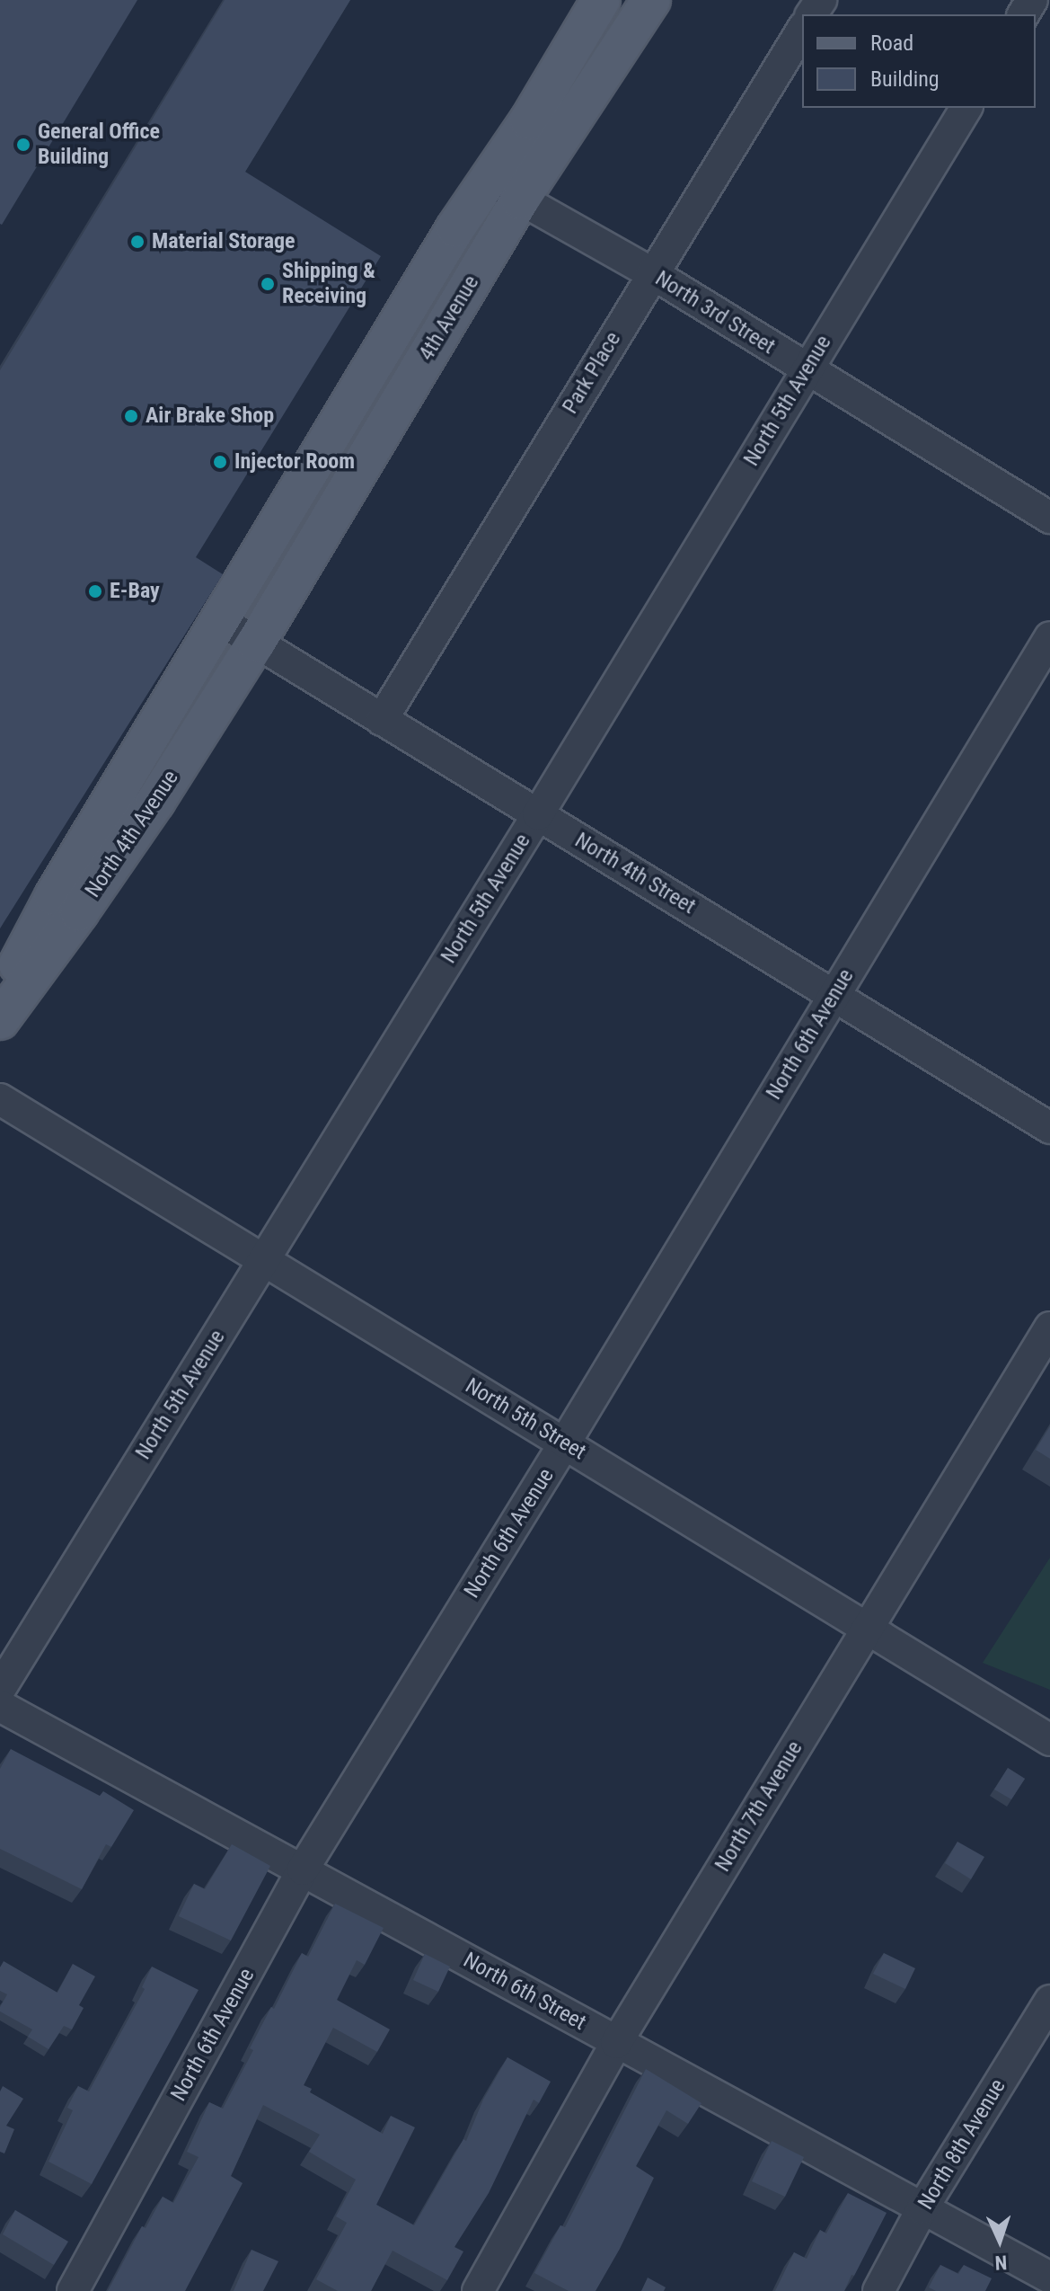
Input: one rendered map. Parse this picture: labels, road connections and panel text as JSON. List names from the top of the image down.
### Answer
{
  "streets": {
    "main road": ["4th Avenue", "North 4th Avenue"],
    "street": [
      "North 3rd Street",
      "Park Place",
      "North 5th Avenue",
      "North 4th Street",
      "North 6th Avenue",
      "North 5th Street",
      "North 7th Avenue",
      "North 6th Street",
      "North 8th Avenue"
    ]
  },
  "crossings": [
    ["North 3rd Street", "4th Avenue"],
    ["North 3rd Street", "Park Place"],
    ["North 3rd Street", "North 5th Avenue"],
    ["4th Avenue", "North 4th Avenue"],
    ["4th Avenue", "North 4th Street"],
    ["Park Place", "North 4th Street"],
    ["North 5th Avenue", "North 4th Street"],
    ["North 5th Avenue", "North 5th Street"],
    ["North 4th Avenue", "North 4th Street"],
    ["North 4th Street", "North 6th Avenue"],
    ["North 6th Avenue", "North 5th Street"],
    ["North 6th Avenue", "North 6th Street"],
    ["North 5th Street", "North 7th Avenue"],
    ["North 7th Avenue", "North 6th Street"],
    ["North 6th Street", "North 8th Avenue"]
  ],
  "places": [
    "General Office Building",
    "Material Storage",
    "Shipping & Receiving",
    "Air Brake Shop",
    "Injector Room",
    "E-Bay"
  ],
  "legend": ["Road", "Building"],
  "north": "bottom"
}
